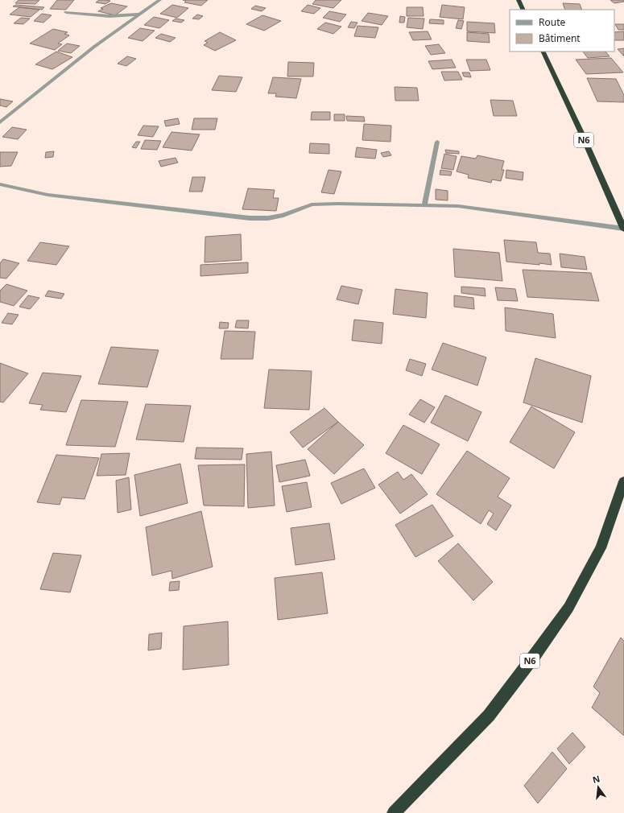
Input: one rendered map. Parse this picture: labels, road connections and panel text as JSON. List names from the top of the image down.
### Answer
{
  "streets": {
    "highway": ["N6"]
  },
  "legend": ["Route", "Bâtiment"],
  "north": "top"
}
